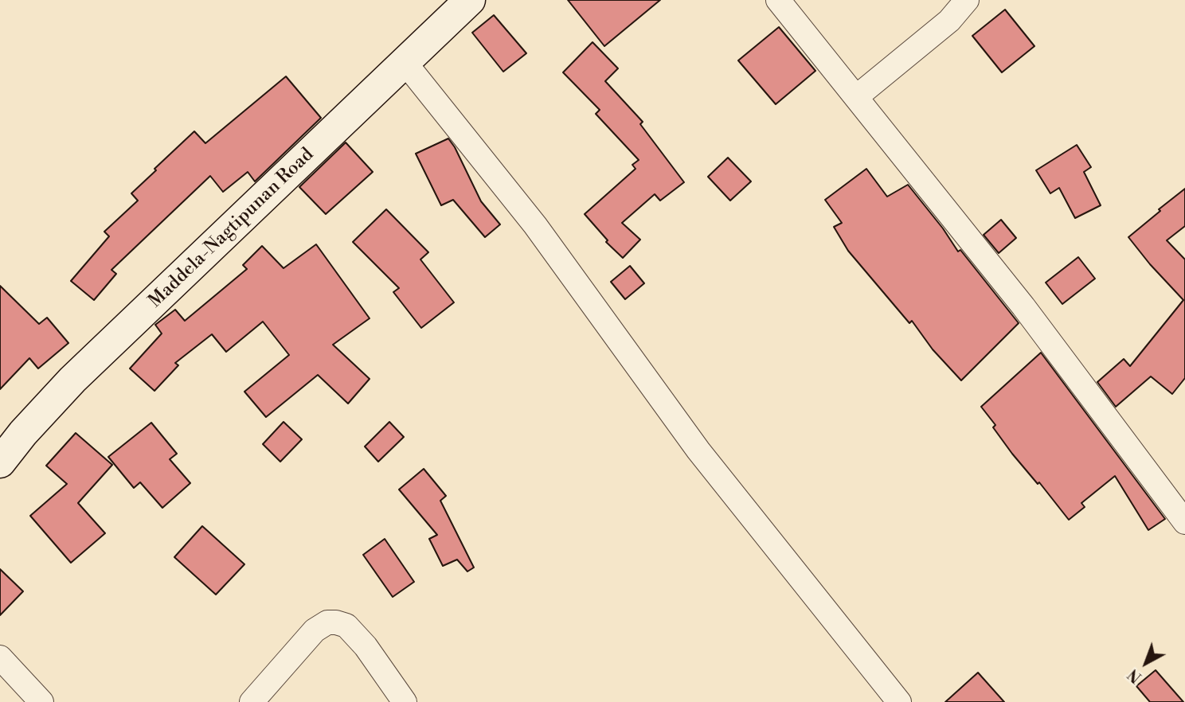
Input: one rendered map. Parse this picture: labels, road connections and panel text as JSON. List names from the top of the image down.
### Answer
{
  "streets": {
    "main road": ["Maddela-Nagtipunan Road"]
  },
  "north": "bottom left"
}
